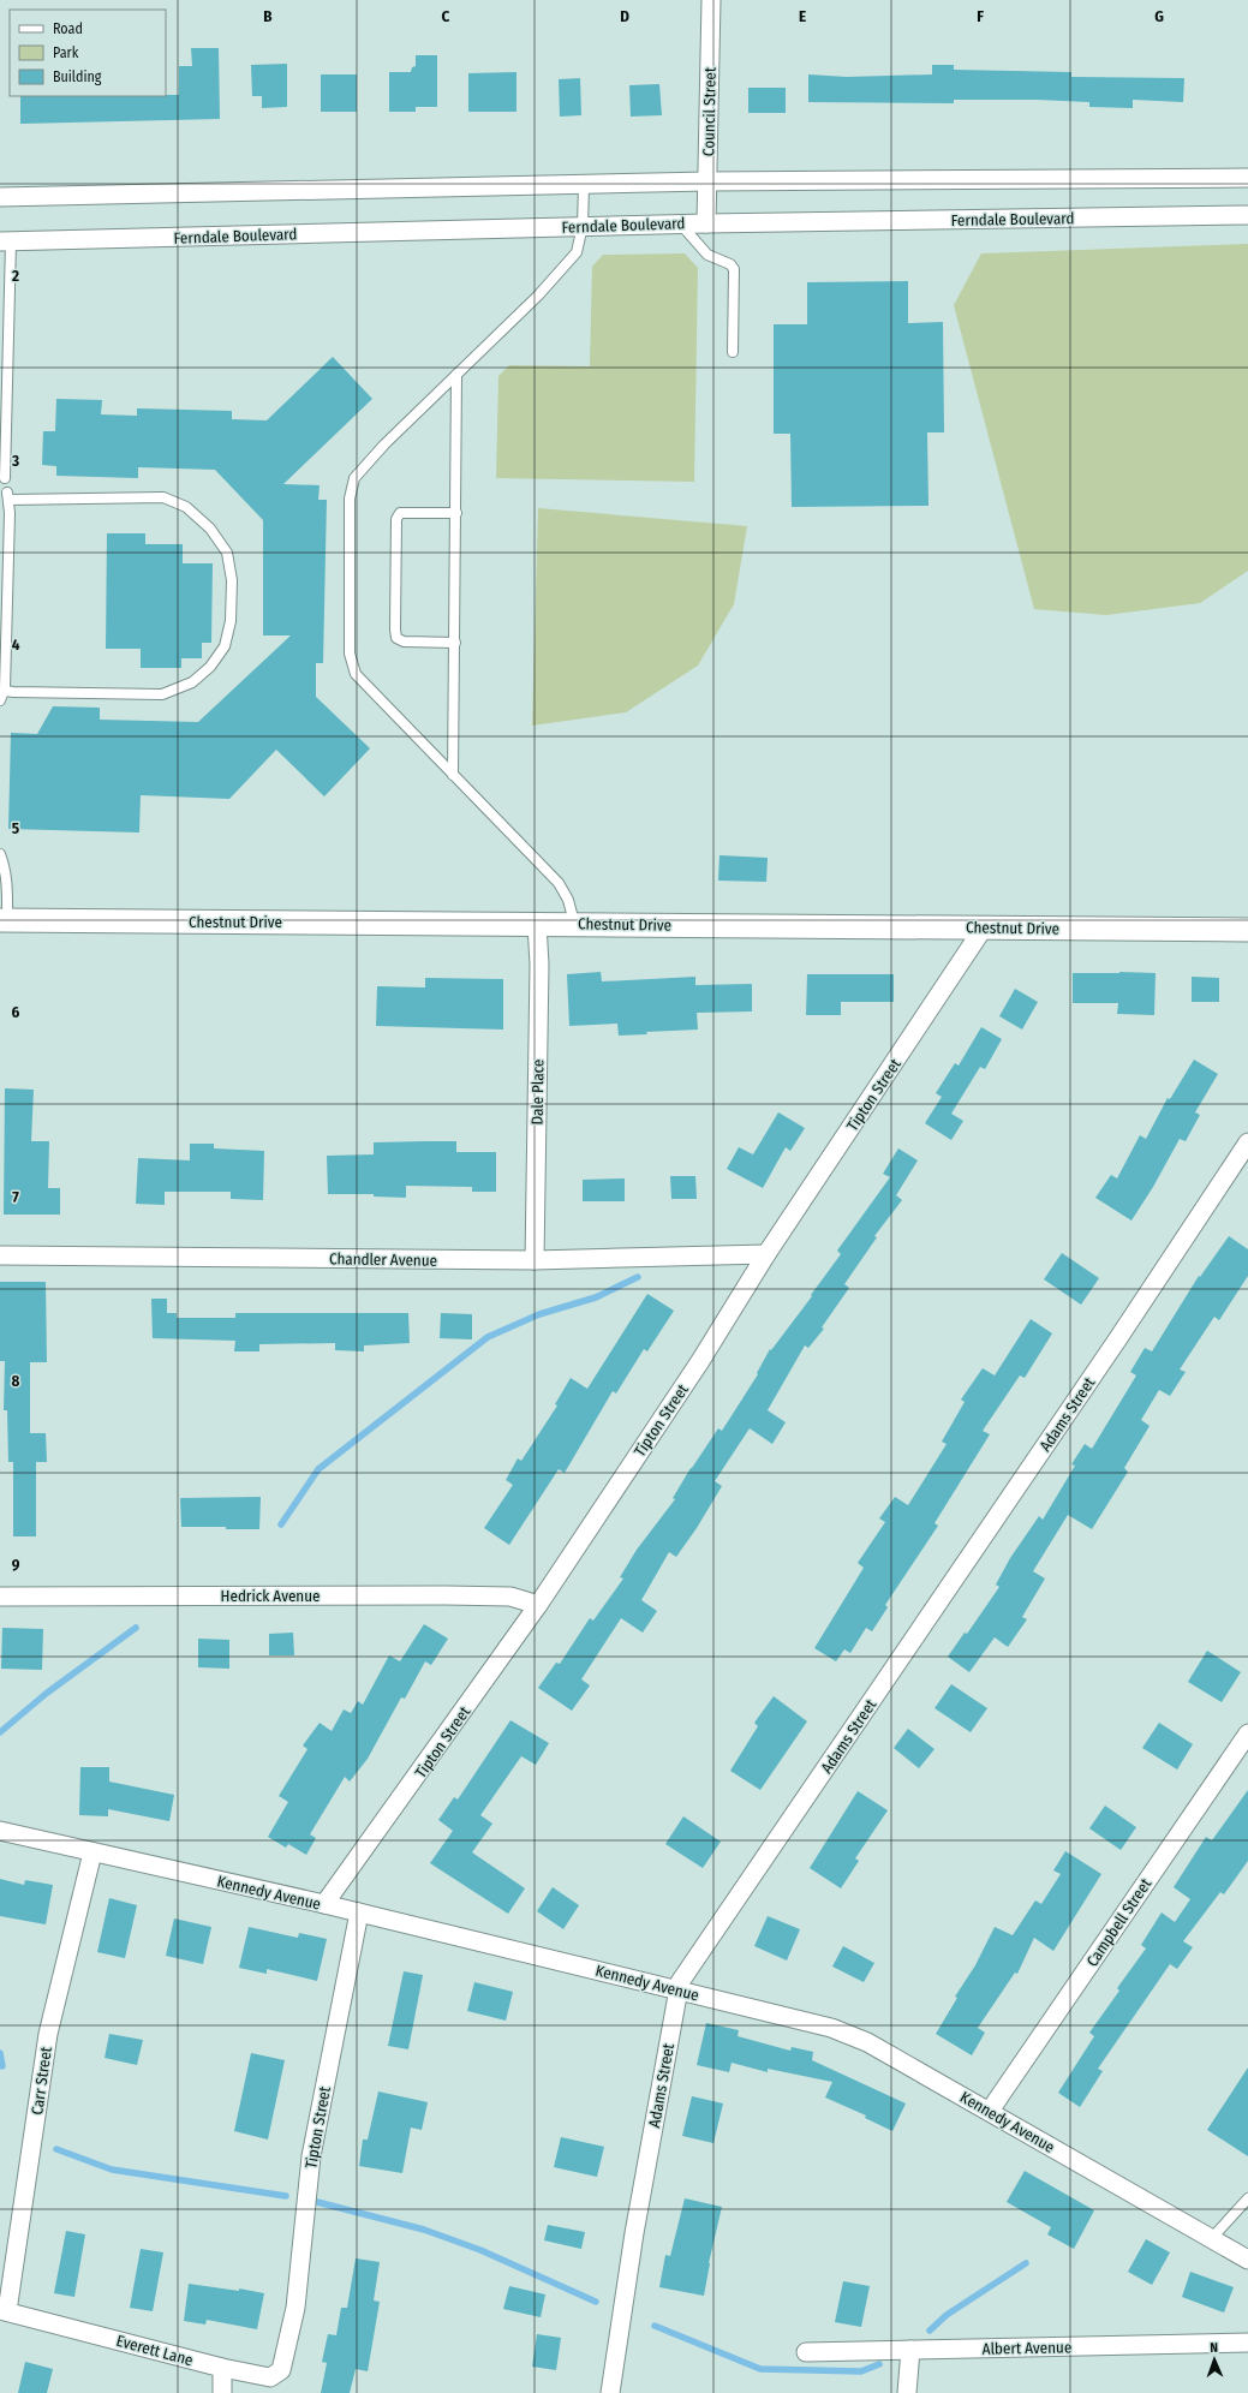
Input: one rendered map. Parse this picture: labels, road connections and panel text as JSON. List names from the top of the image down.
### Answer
{
  "streets": {
    "street": [
      "Council Street",
      "Ferndale Boulevard",
      "Chestnut Drive",
      "Dale Place",
      "Tipton Street",
      "Chandler Avenue",
      "Adams Street",
      "Hedrick Avenue",
      "Kennedy Avenue",
      "Campbell Street",
      "Carr Street",
      "Albert Avenue",
      "Everett Lane"
    ]
  },
  "crossings": [
    ["Council Street", "Ferndale Boulevard"],
    ["Chestnut Drive", "Dale Place"],
    ["Chestnut Drive", "Tipton Street"],
    ["Dale Place", "Chandler Avenue"],
    ["Tipton Street", "Chandler Avenue"],
    ["Tipton Street", "Hedrick Avenue"],
    ["Tipton Street", "Kennedy Avenue"],
    ["Tipton Street", "Everett Lane"],
    ["Adams Street", "Kennedy Avenue"],
    ["Kennedy Avenue", "Campbell Street"],
    ["Kennedy Avenue", "Carr Street"],
    ["Carr Street", "Everett Lane"]
  ],
  "legend": ["Road", "Park", "Building"],
  "north": "top",
  "grid": {
    "columns": [
      "B",
      "C",
      "D",
      "E",
      "F",
      "G"
    ],
    "rows": [
      "2",
      "3",
      "4",
      "5",
      "6",
      "7",
      "8",
      "9"
    ]
  }
}
